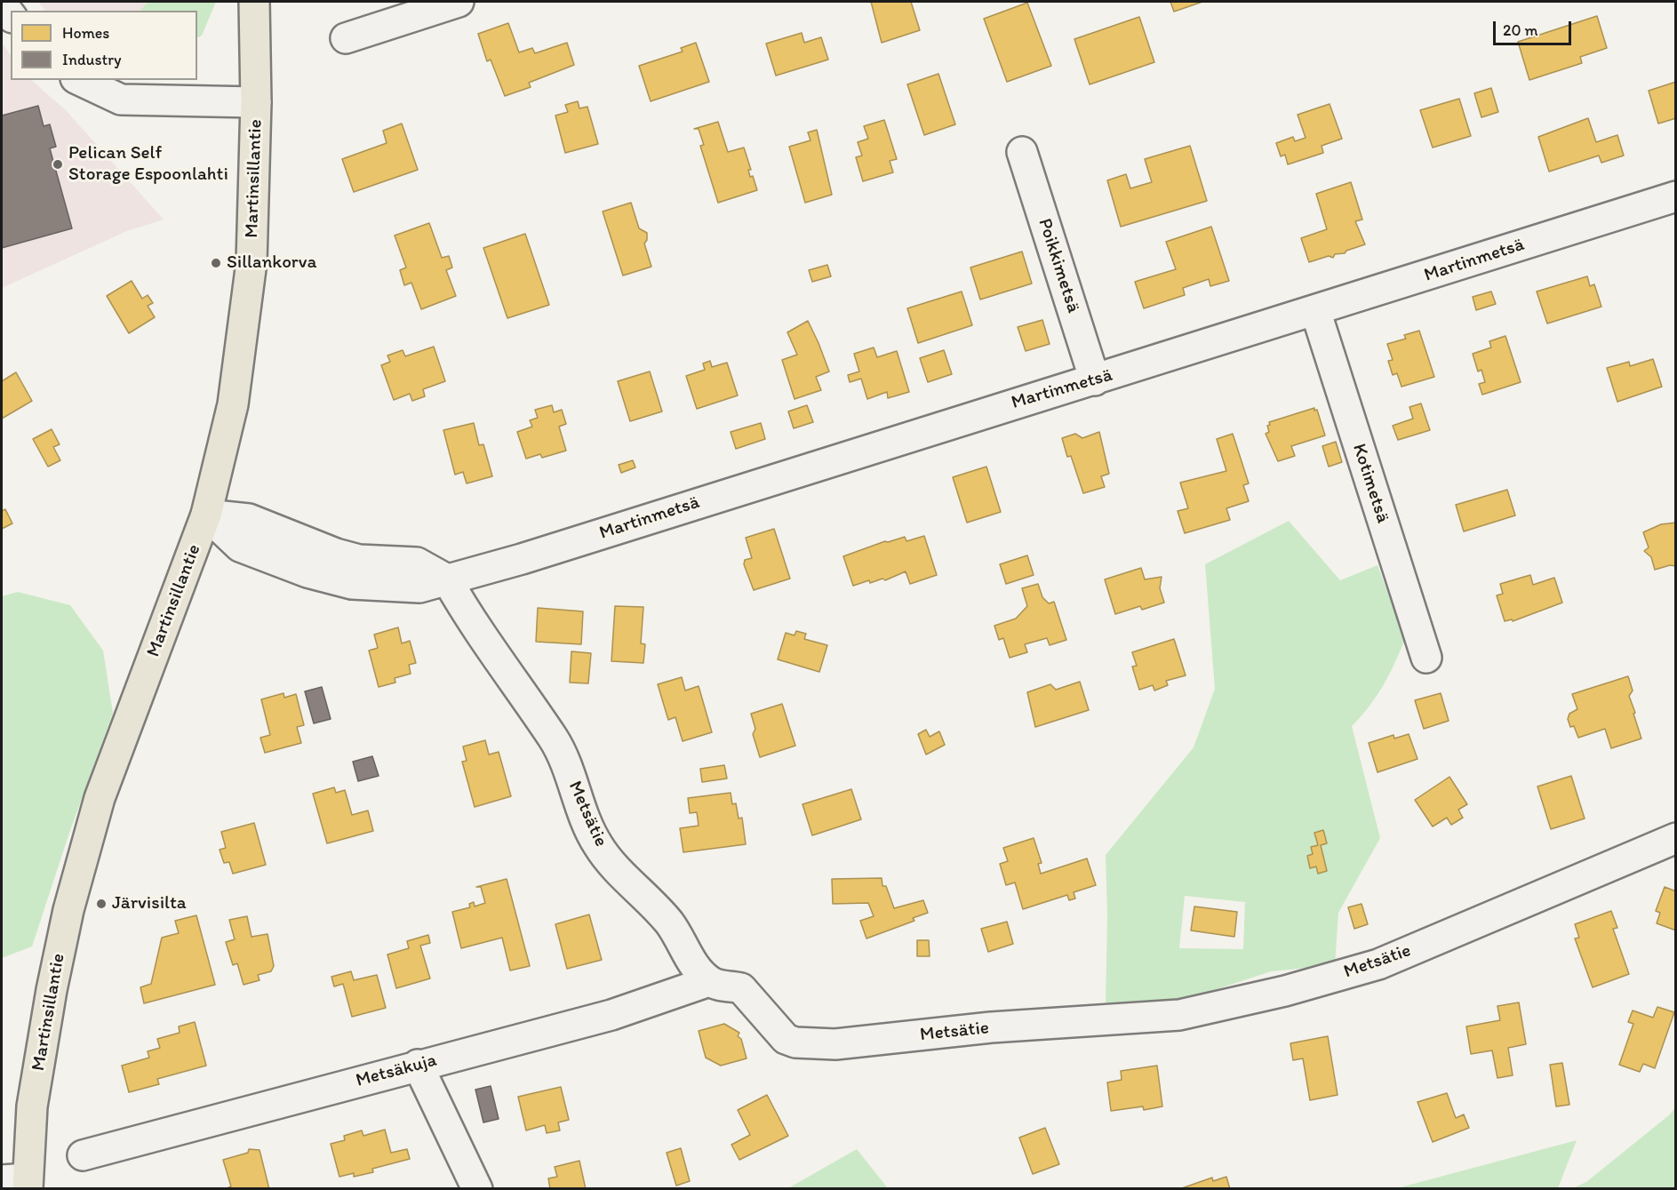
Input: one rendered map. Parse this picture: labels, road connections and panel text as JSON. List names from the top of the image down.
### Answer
{
  "streets": {
    "main road": ["Martinsillantie"],
    "street": [
      "Martinmetsä",
      "Poikkimetsä",
      "Kotimetsä",
      "Metsätie",
      "Metsäkuja"
    ]
  },
  "crossings": [
    ["Martinsillantie", "Martinmetsä"],
    ["Martinmetsä", "Poikkimetsä"],
    ["Martinmetsä", "Kotimetsä"],
    ["Martinmetsä", "Metsätie"],
    ["Metsätie", "Metsäkuja"]
  ],
  "places": ["Pelican Self Storage Espoonlahti", "Sillankorva", "Järvisilta"],
  "legend": ["Homes", "Industry"],
  "scale_bar": "20 m"
}
